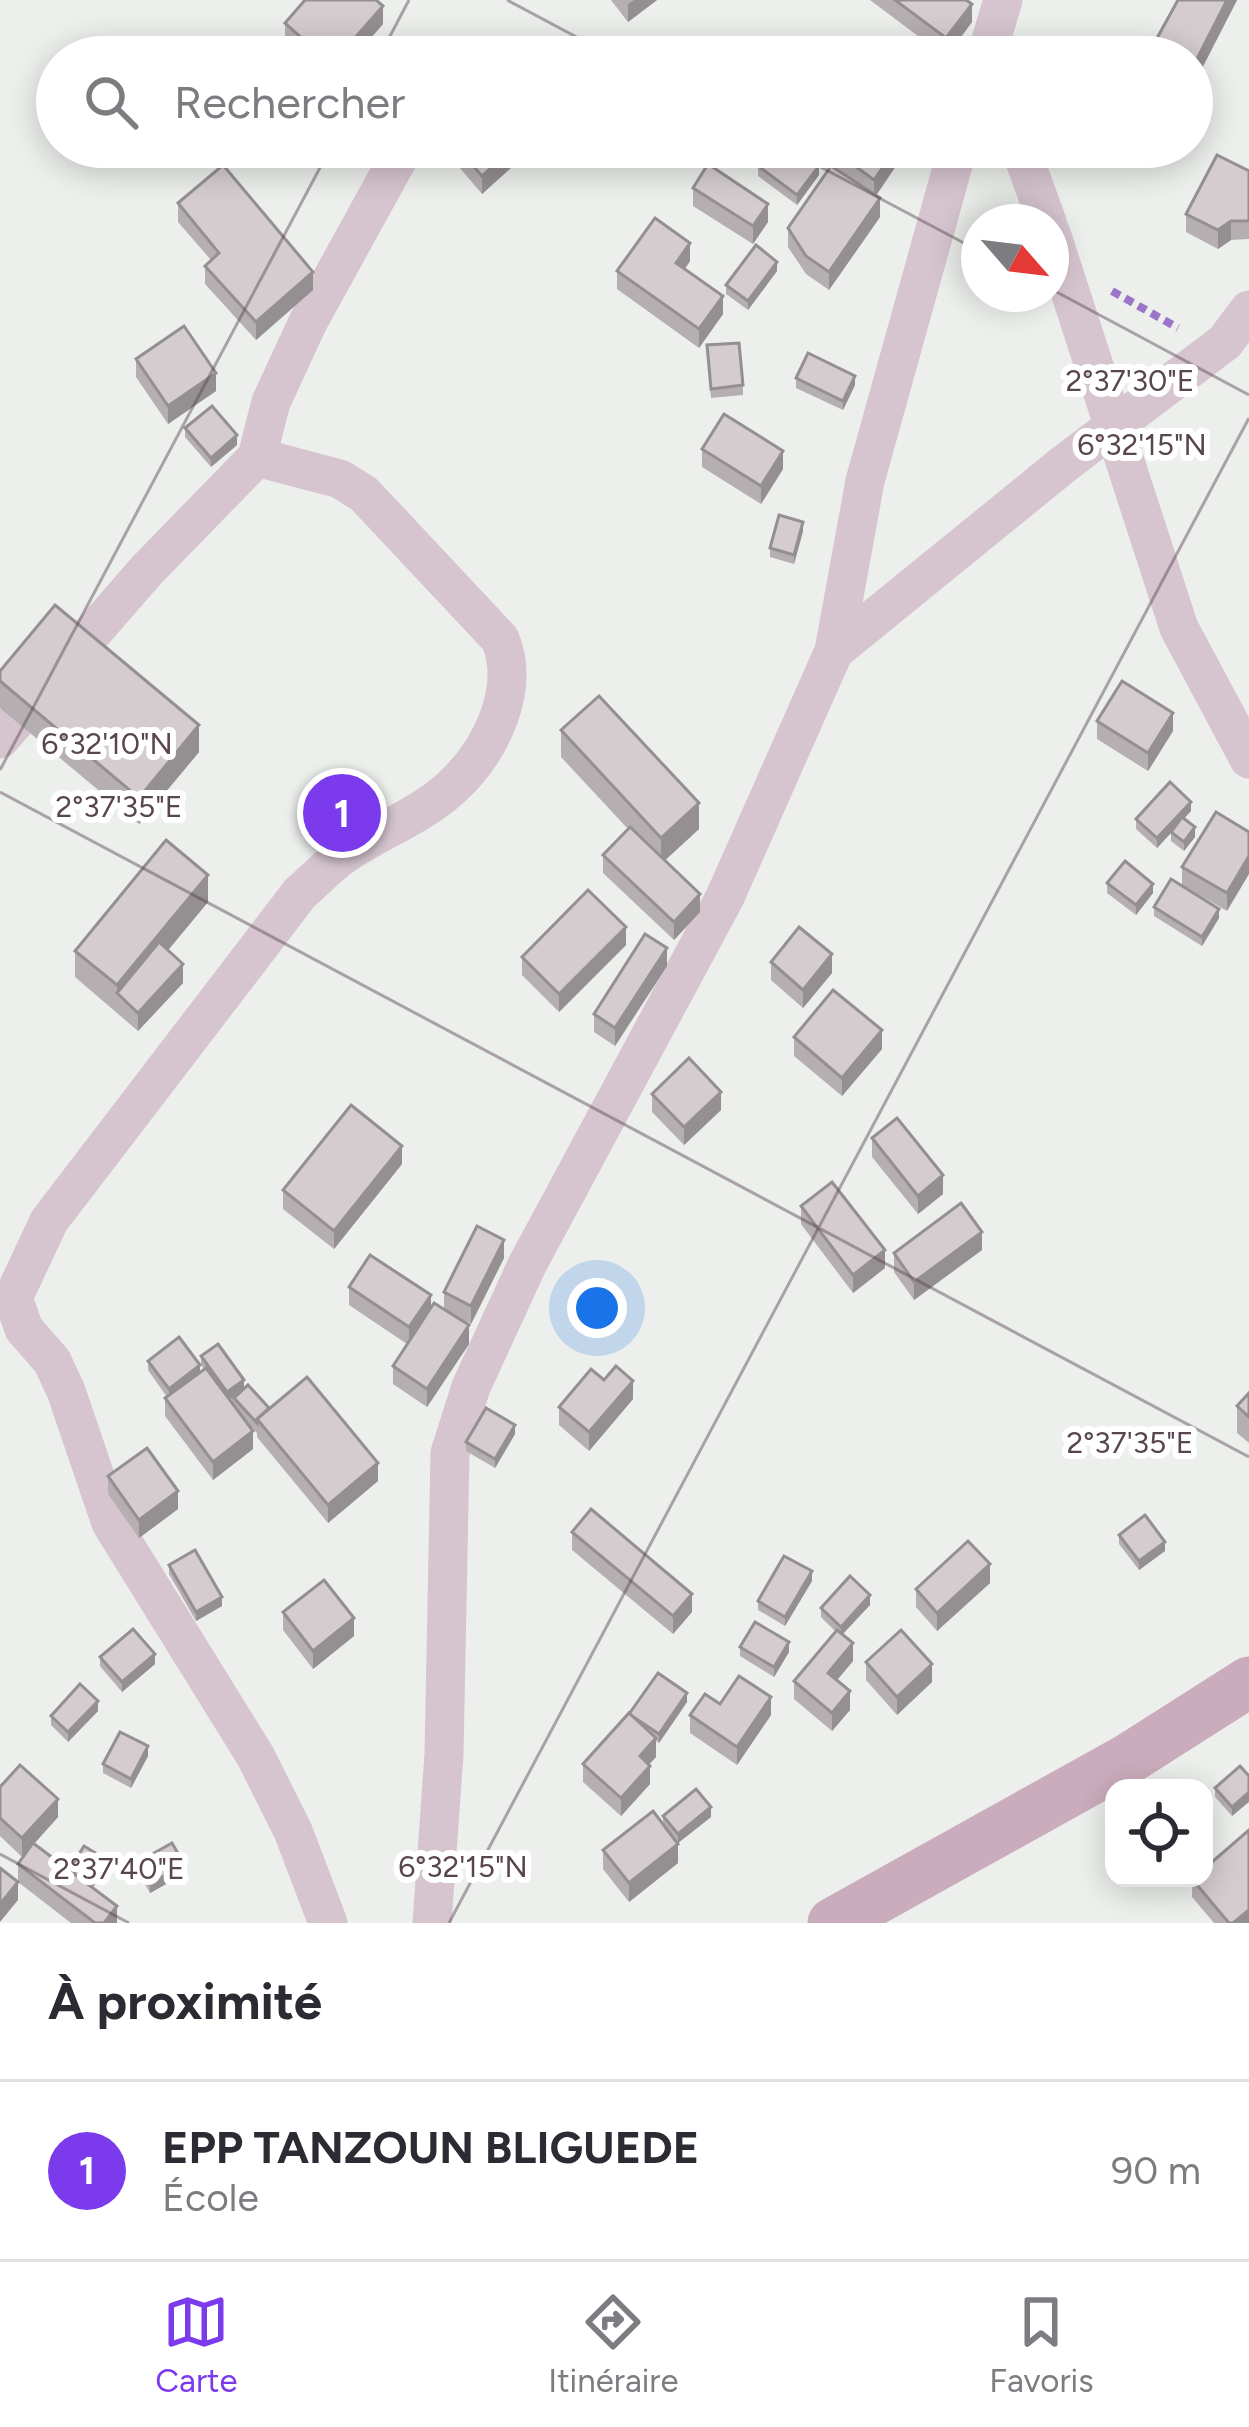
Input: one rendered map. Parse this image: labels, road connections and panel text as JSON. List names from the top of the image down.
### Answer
{
  "north": "bottom right",
  "page": {
    "search": "Rechercher",
    "pins": "1",
    "heading": "À proximité",
    "list": [
      {
        "mark": "1",
        "name": "EPP TANZOUN BLIGUEDE",
        "note": "École",
        "value": "90 m"
      }
    ],
    "nav": ["Carte", "Itinéraire", "Favoris"]
  },
  "coordinates": [
    "2°37'30\"E",
    "6°32'15\"N",
    "6°32'10\"N",
    "2°37'35\"E",
    "2°37'40\"E"
  ]
}
